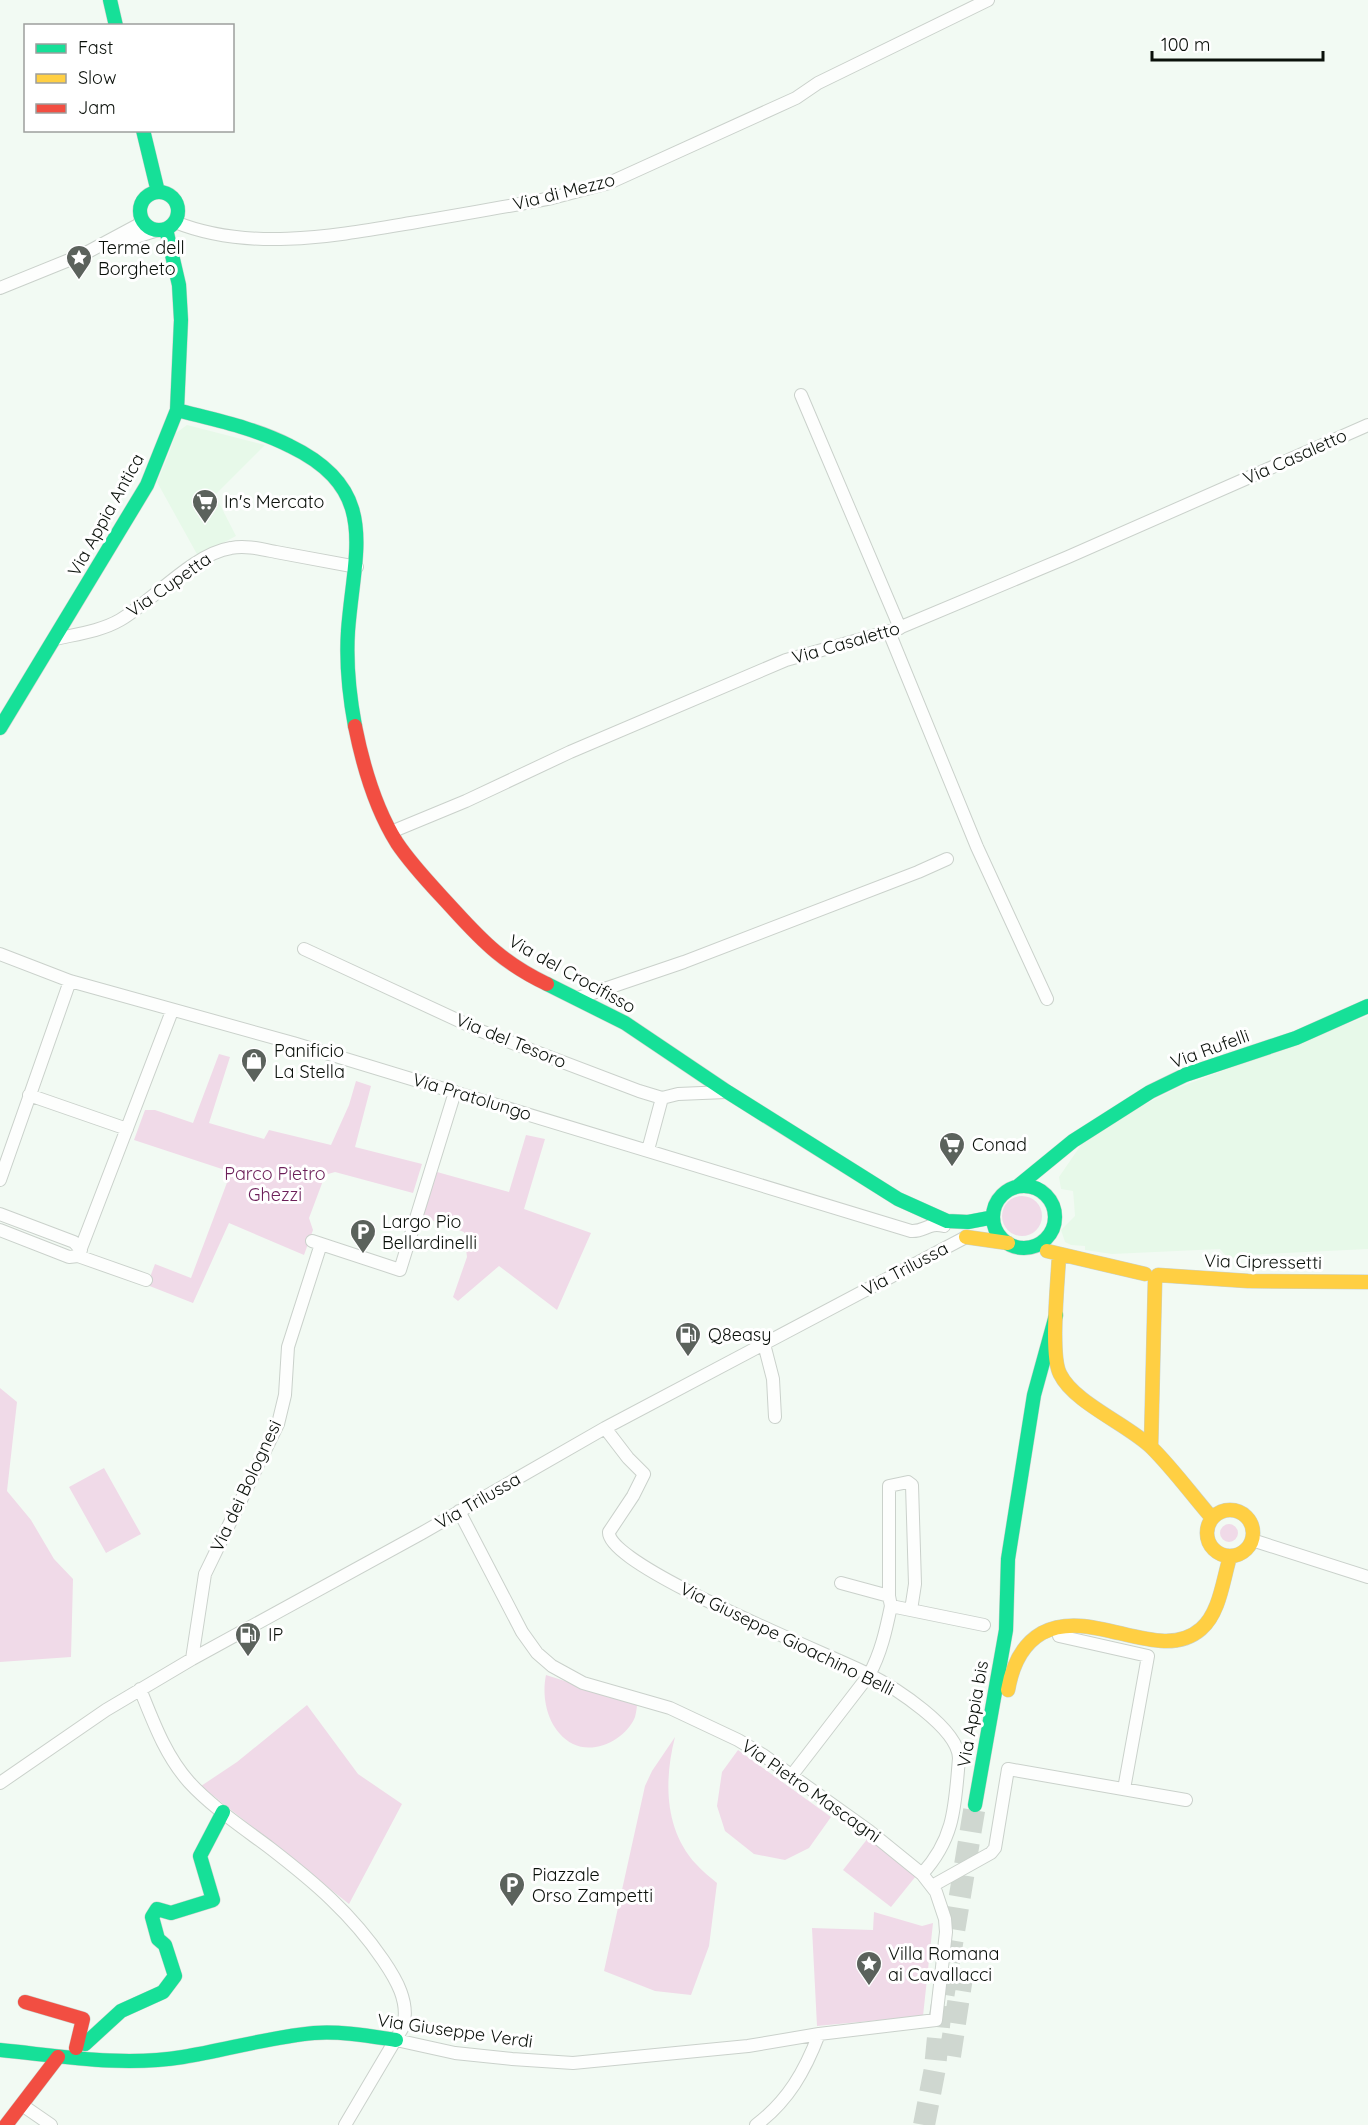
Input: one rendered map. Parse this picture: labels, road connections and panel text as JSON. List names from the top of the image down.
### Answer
{
  "streets": {
    "main road": [
      "Via Appia Antica",
      "Via del Crocifisso",
      "Via Rufelli",
      "Via Cipressetti",
      "Via Appia bis",
      "Via Giuseppe Verdi"
    ],
    "street": [
      "Via di Mezzo",
      "Via Casaletto",
      "Via Cupetta",
      "Via del Tesoro",
      "Via Pratolungo",
      "Via Trilussa",
      "Via dei Bolognesi",
      "Via Giuseppe Gioachino Belli",
      "Via Pietro Mascagni"
    ]
  },
  "crossings": [
    ["Via di Mezzo", "Via Appia Antica"],
    ["Via Casaletto", "Via del Crocifisso"],
    ["Via Appia Antica", "Via Cupetta"],
    ["Via Appia Antica", "Via del Crocifisso"],
    ["Via Cupetta", "Via del Crocifisso"],
    ["Via del Crocifisso", "Via del Tesoro"],
    ["Via del Crocifisso", "Via Rufelli"],
    ["Via del Crocifisso", "Via Pratolungo"],
    ["Via del Crocifisso", "Via Cipressetti"],
    ["Via Rufelli", "Via Cipressetti"],
    ["Via Pratolungo", "Via dei Bolognesi"],
    ["Via Trilussa", "Via dei Bolognesi"],
    ["Via Trilussa", "Via Giuseppe Gioachino Belli"],
    ["Via Trilussa", "Via Pietro Mascagni"],
    ["Via Giuseppe Gioachino Belli", "Via Pietro Mascagni"],
    ["Via Pietro Mascagni", "Via Giuseppe Verdi"]
  ],
  "parks": ["Parco Pietro Ghezzi"],
  "places": {
    "place": ["Terme dell Borgheto", "Villa Romana ai Cavallacci"],
    "supermarket": ["In's Mercato", "Conad"],
    "shop": ["Panificio La Stella"],
    "parking": ["Largo Pio Bellardinelli", "Piazzale Orso Zampetti"],
    "fuel station": ["Q8easy", "IP"]
  },
  "legend": ["Fast", "Slow", "Jam"],
  "scale_bar": "100 m"
}
